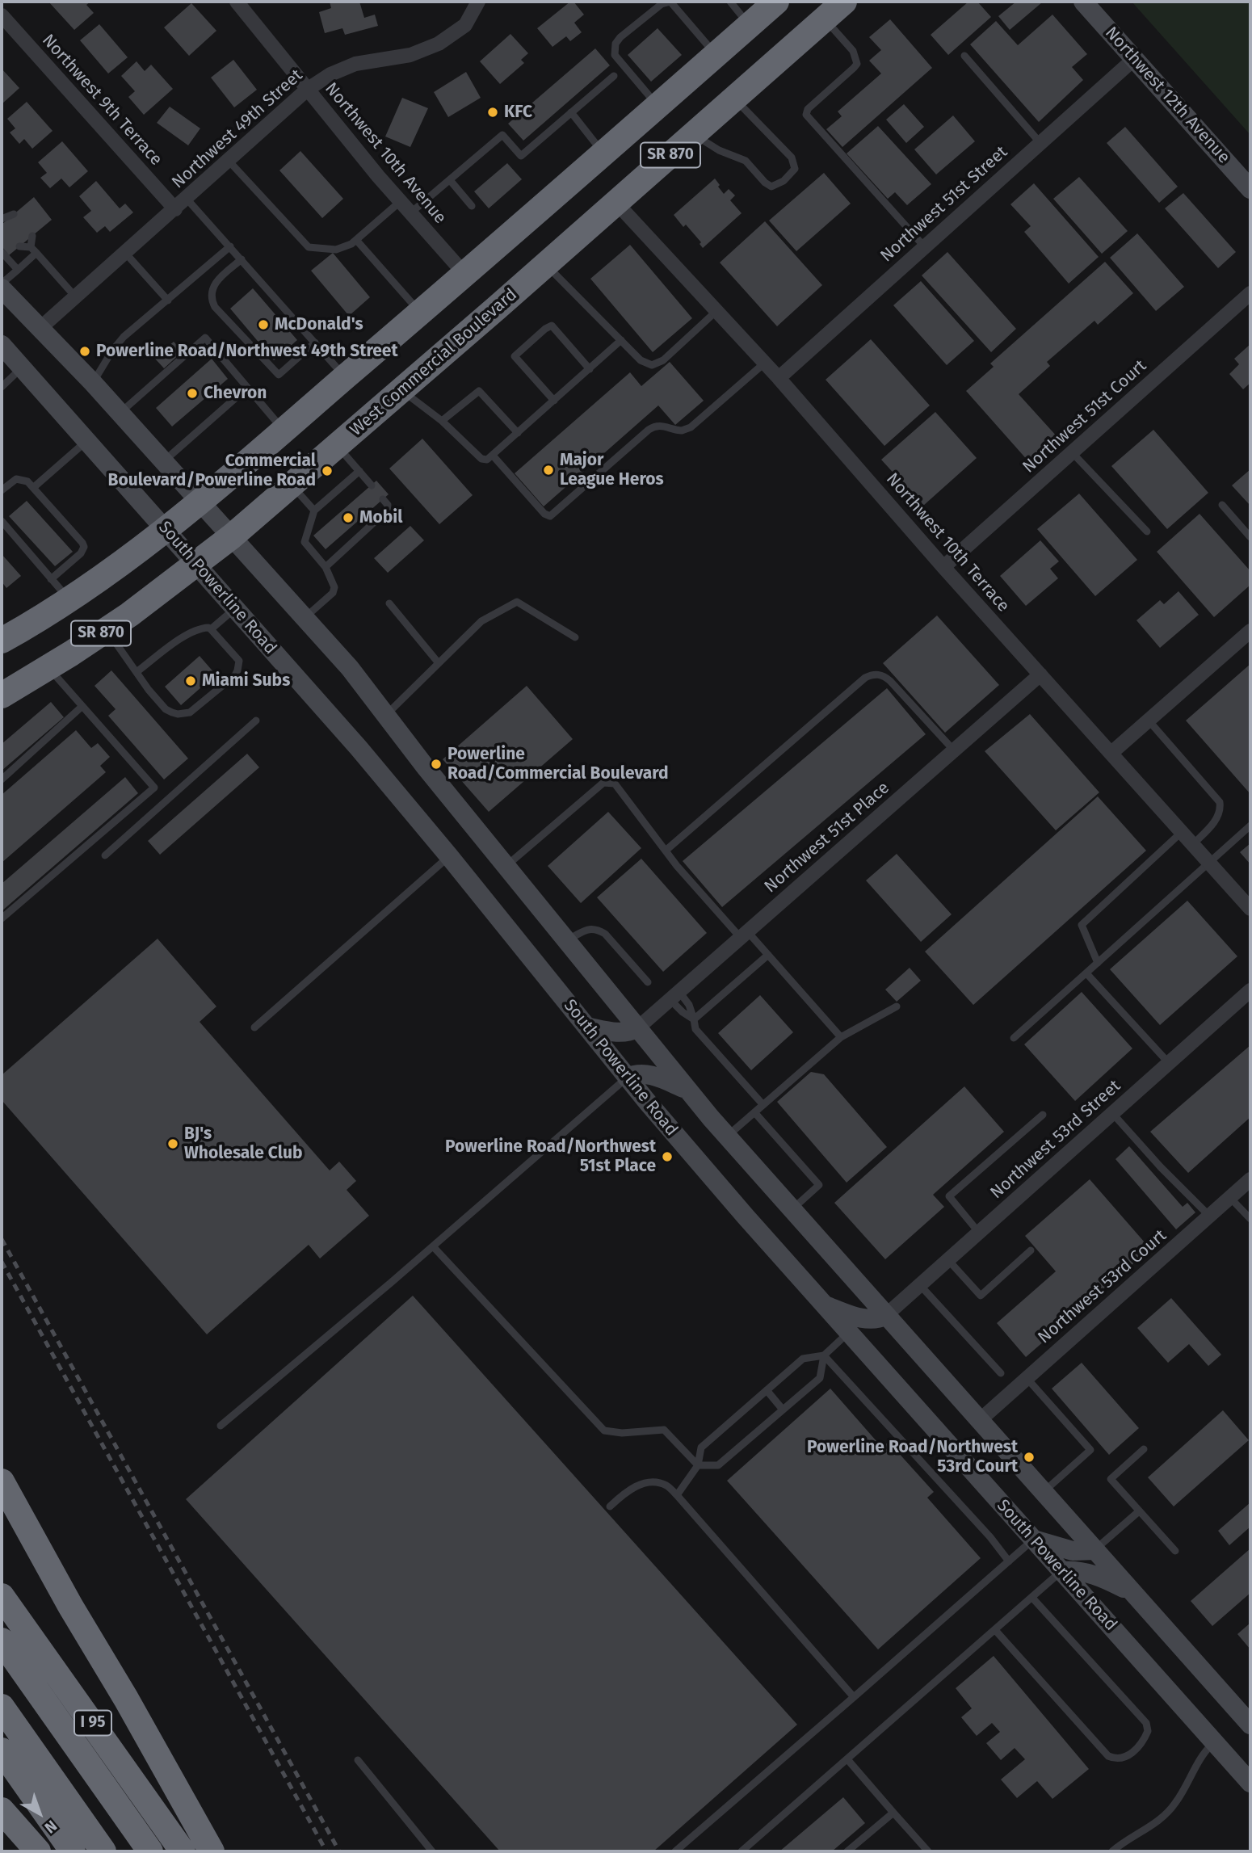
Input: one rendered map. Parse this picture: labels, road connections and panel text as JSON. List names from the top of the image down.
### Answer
{
  "streets": {
    "highway": ["SR 870", "West Commercial Boulevard", "I 95"],
    "main road": ["Northwest 12th Avenue", "South Powerline Road"],
    "street": [
      "Northwest 9th Terrace",
      "Northwest 49th Street",
      "Northwest 10th Avenue",
      "Northwest 51st Street",
      "Northwest 51st Court",
      "Northwest 10th Terrace",
      "Northwest 51st Place",
      "Northwest 53rd Street",
      "Northwest 53rd Court"
    ]
  },
  "crossings": [
    ["Northwest 12th Avenue", "Northwest 51st Street"],
    ["Northwest 9th Terrace", "Northwest 49th Street"],
    ["Northwest 49th Street", "Northwest 10th Avenue"],
    ["Northwest 10th Avenue", "SR 870"],
    ["SR 870", "South Powerline Road"],
    ["Northwest 51st Street", "Northwest 10th Terrace"],
    ["West Commercial Boulevard", "Northwest 10th Terrace"],
    ["West Commercial Boulevard", "South Powerline Road"],
    ["Northwest 51st Court", "Northwest 10th Terrace"],
    ["Northwest 10th Terrace", "Northwest 51st Place"]
  ],
  "places": [
    "KFC",
    "McDonald's",
    "Powerline Road/Northwest 49th Street",
    "Chevron",
    "Major League Heros",
    "Commercial Boulevard/Powerline Road",
    "Mobil",
    "Miami Subs",
    "Powerline Road/Commercial Boulevard",
    "BJ's Wholesale Club",
    "Powerline Road/Northwest 51st Place",
    "Powerline Road/Northwest 53rd Court"
  ],
  "north": "bottom right"
}
